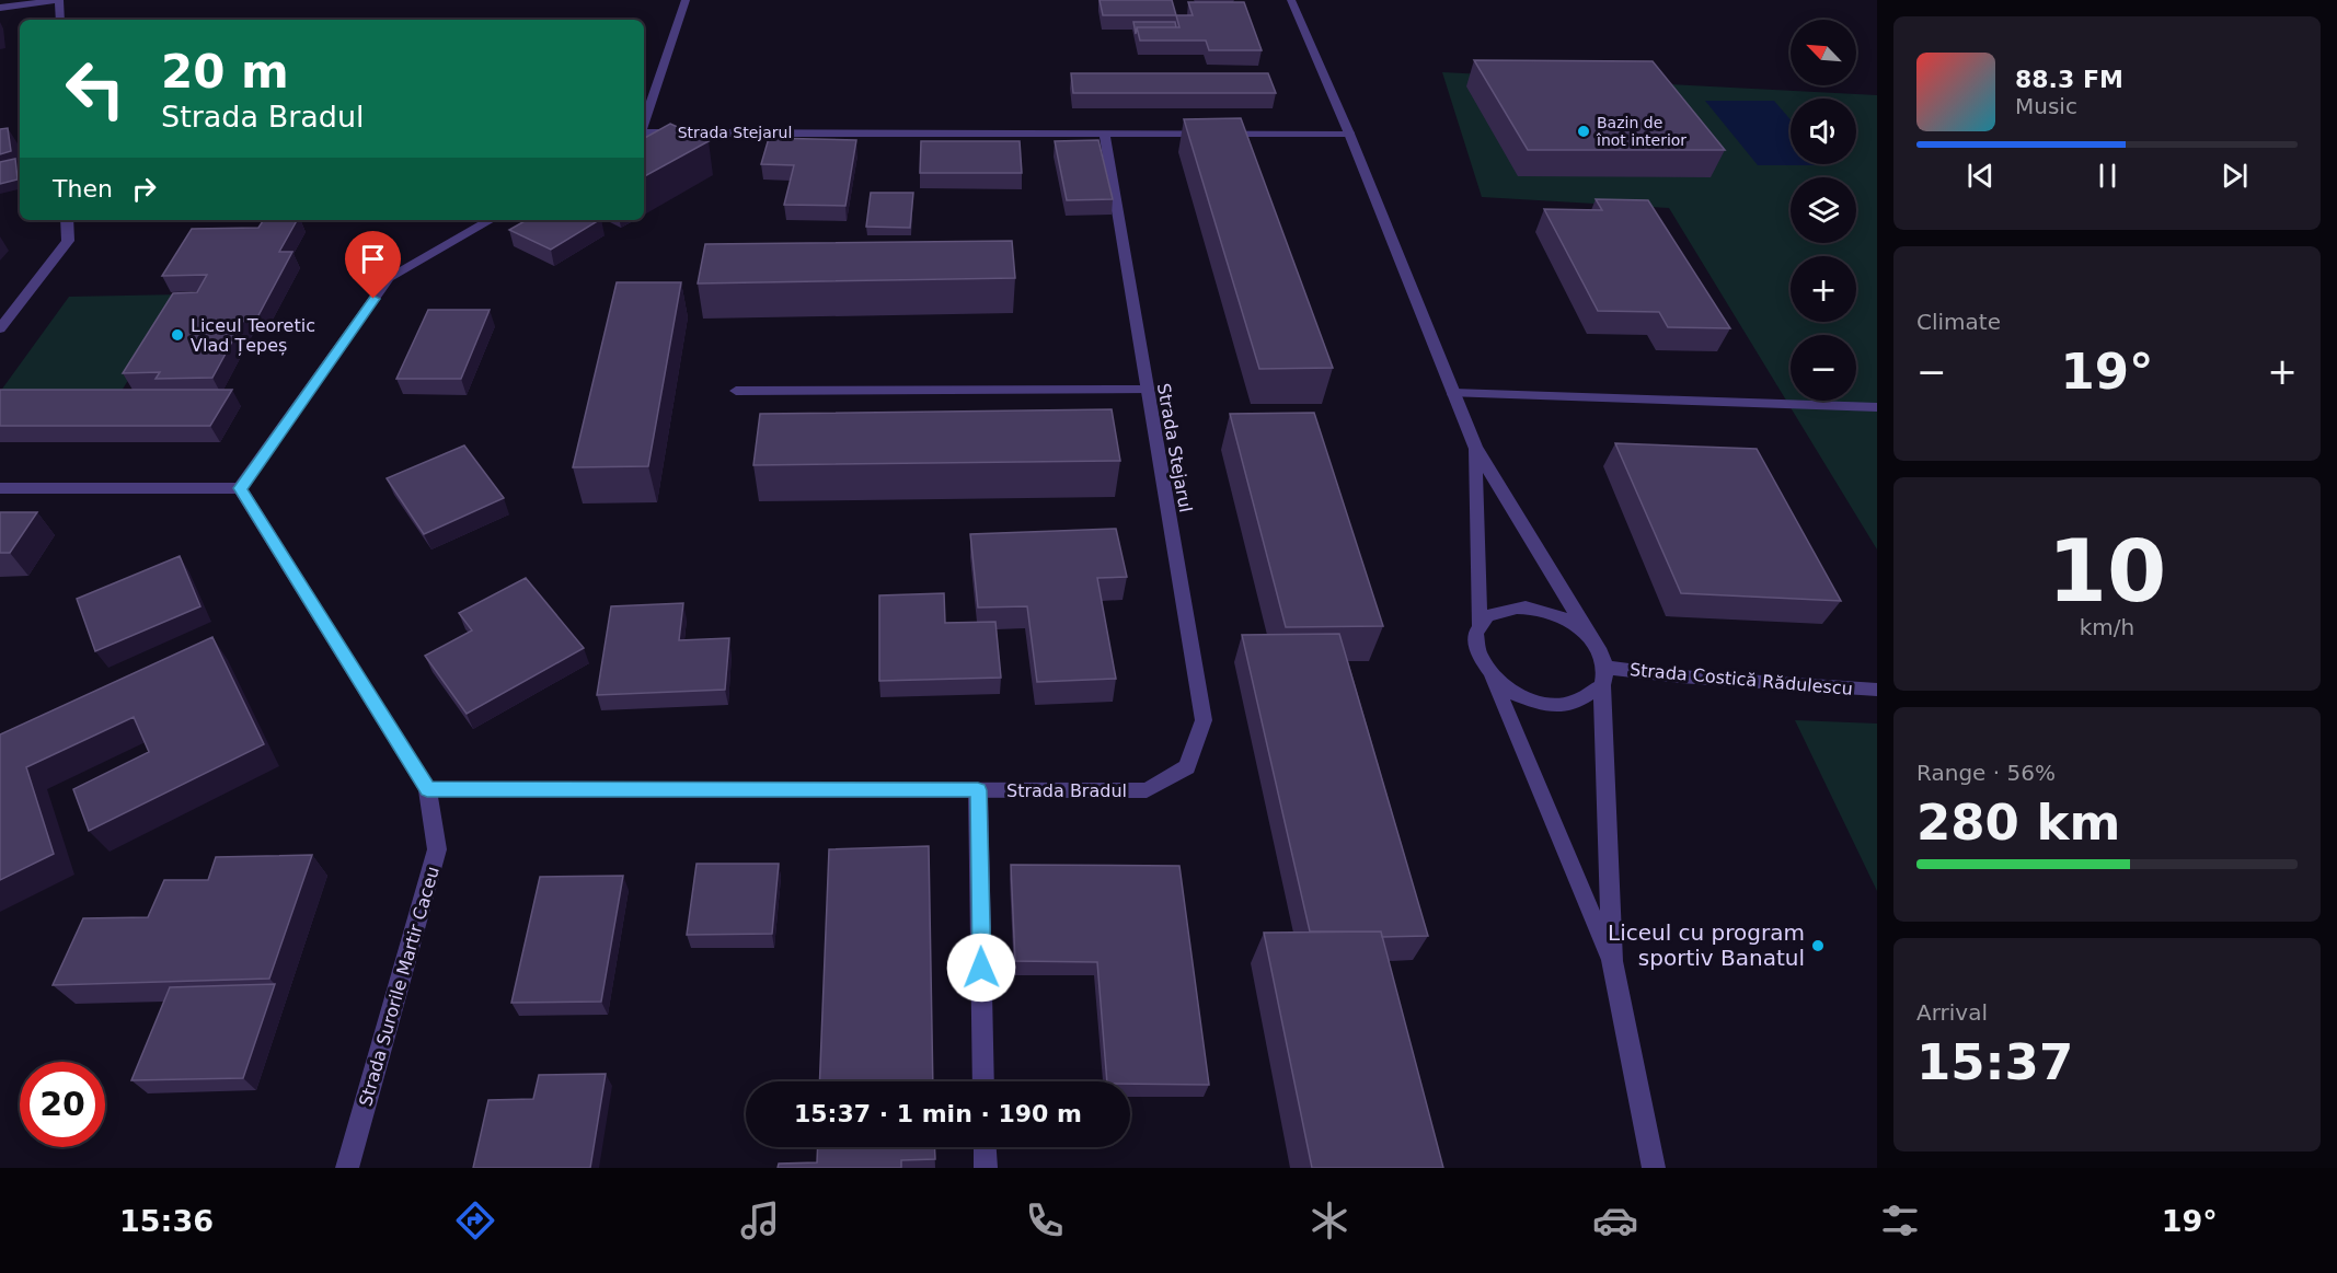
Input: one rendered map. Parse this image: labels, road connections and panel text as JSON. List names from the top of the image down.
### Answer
{
  "streets": {
    "street": [
      "Strada Stejarul",
      "Strada Costică Rădulescu",
      "Strada Bradul",
      "Strada Surorile Martir Caceu"
    ]
  },
  "crossings": [
    ["Strada Stejarul", "Strada Bradul"],
    ["Strada Bradul", "Strada Surorile Martir Caceu"]
  ],
  "places": ["Bazin de înot interior", "Liceul Teoretic Vlad Țepeș", "Liceul cu program sportiv Banatul"],
  "north": "top left",
  "page": {
    "map_buttons": ["+", "−"],
    "turn": ["20 m", "Strada Bradul"],
    "song": ["88.3 FM", "Music"],
    "then": "Then",
    "tile": [
      "Climate",
      ["10", "km/h"],
      ["Range · 56%", "280 km"],
      ["Arrival", "15:37"]
    ],
    "heat": ["−", "19°", "+"],
    "limit": "20",
    "trip": "15:37 · 1 min · 190 m",
    "tabs": ["15:36", "19°"]
  }
}
